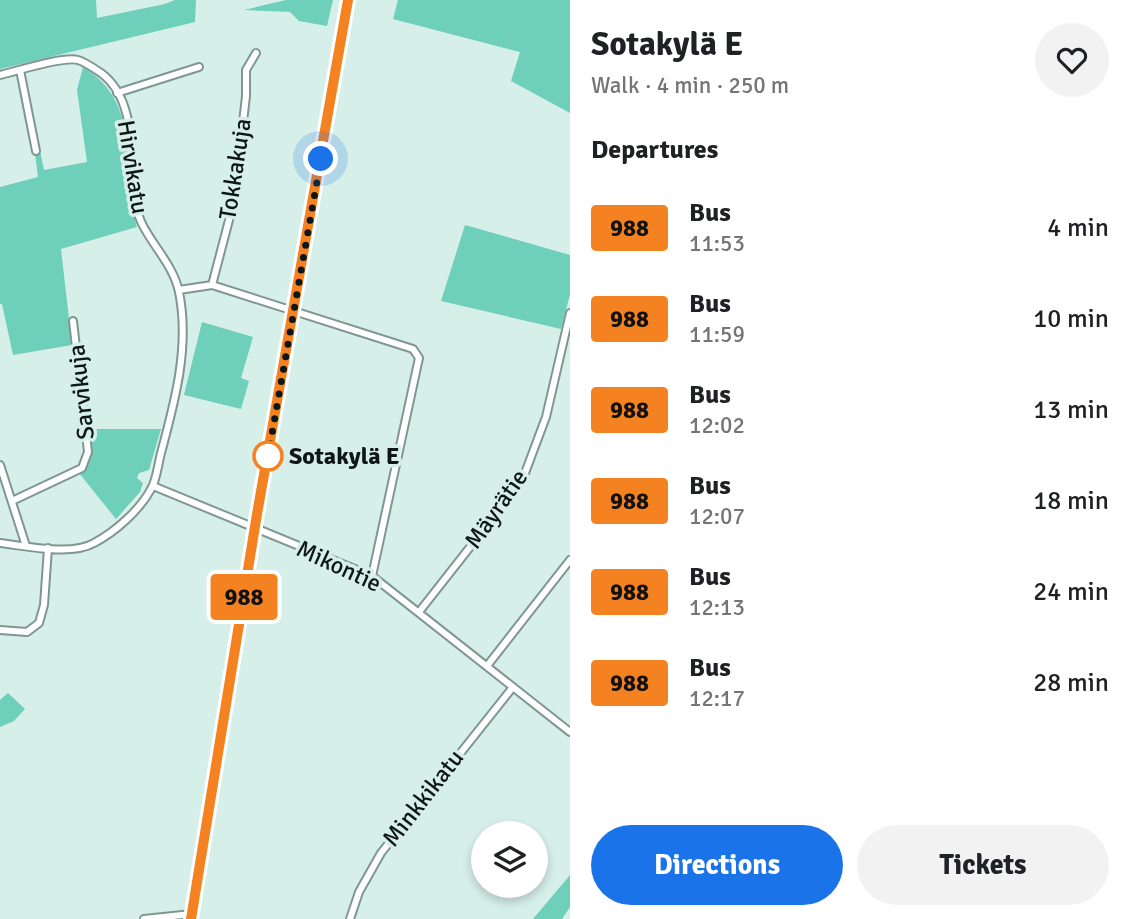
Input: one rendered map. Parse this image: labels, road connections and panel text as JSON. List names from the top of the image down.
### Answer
{
  "streets": {
    "street": [
      "Hirvikatu",
      "Tokkakuja",
      "Sarvikuja",
      "Mäyrätie",
      "Mikontie",
      "Minkkikatu"
    ]
  },
  "crossings": [
    ["Hirvikatu", "Mikontie"],
    ["Mäyrätie", "Mikontie"],
    ["Mikontie", "Minkkikatu"]
  ],
  "places": ["Sotakylä E"],
  "lines": ["bus line 988"],
  "page": {
    "on_map": "988",
    "heading": [
      ["Sotakylä E", "Walk · 4 min · 250 m"],
      "Departures"
    ],
    "list": [
      {
        "mark": "988",
        "name": "Bus",
        "note": "11:53",
        "value": "4 min"
      },
      {
        "mark": "988",
        "name": "Bus",
        "note": "11:59",
        "value": "10 min"
      },
      {
        "mark": "988",
        "name": "Bus",
        "note": "12:02",
        "value": "13 min"
      },
      {
        "mark": "988",
        "name": "Bus",
        "note": "12:07",
        "value": "18 min"
      },
      {
        "mark": "988",
        "name": "Bus",
        "note": "12:13",
        "value": "24 min"
      },
      {
        "mark": "988",
        "name": "Bus",
        "note": "12:17",
        "value": "28 min"
      }
    ],
    "buttons": ["Directions", "Tickets"]
  }
}
